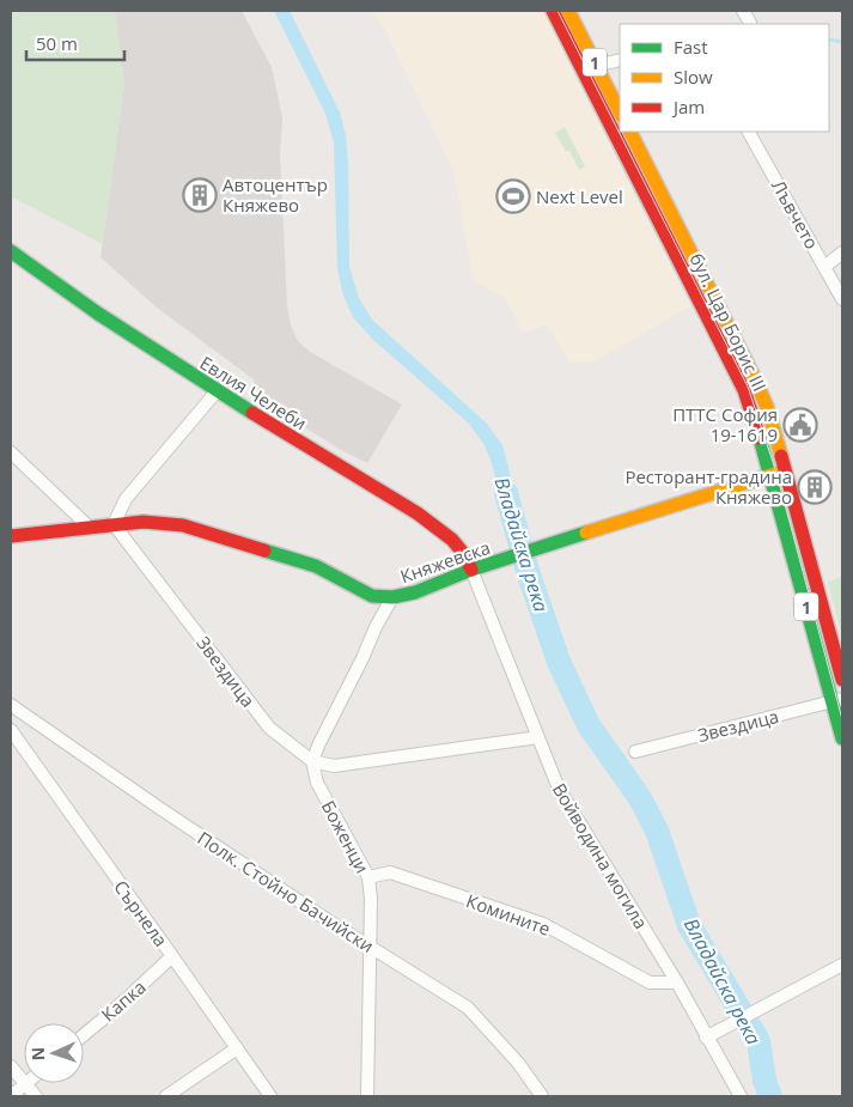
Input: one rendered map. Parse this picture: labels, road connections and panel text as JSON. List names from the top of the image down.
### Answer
{
  "streets": {
    "main road": [
      "1",
      "бул. Цар Борис III",
      "Евлия Челеби",
      "Княжевска"
    ],
    "street": [
      "Лъвчето",
      "Звездица",
      "Боженци",
      "Войводина могила",
      "Полк. Стойно Бачийски",
      "Сърнела",
      "Комините",
      "Капка"
    ]
  },
  "crossings": [
    ["бул. Цар Борис III", "Княжевска"],
    ["бул. Цар Борис III", "Звездица"],
    ["Евлия Челеби", "Княжевска"],
    ["Евлия Челеби", "Войводина могила"],
    ["Княжевска", "Звездица"],
    ["Княжевска", "Войводина могила"],
    ["Звездица", "Боженци"],
    ["Боженци", "Полк. Стойно Бачийски"],
    ["Боженци", "Комините"],
    ["Войводина могила", "Комините"],
    ["Сърнела", "Капка"]
  ],
  "water": ["Владайска река"],
  "places": {
    "building": ["Автоцентър Княжево", "Ресторант-градина Княжево"],
    "sports": ["Next Level"],
    "public building": ["ПТТС София 19-1619"]
  },
  "legend": ["Fast", "Slow", "Jam"],
  "scale_bar": "50 m",
  "north": "left"
}
